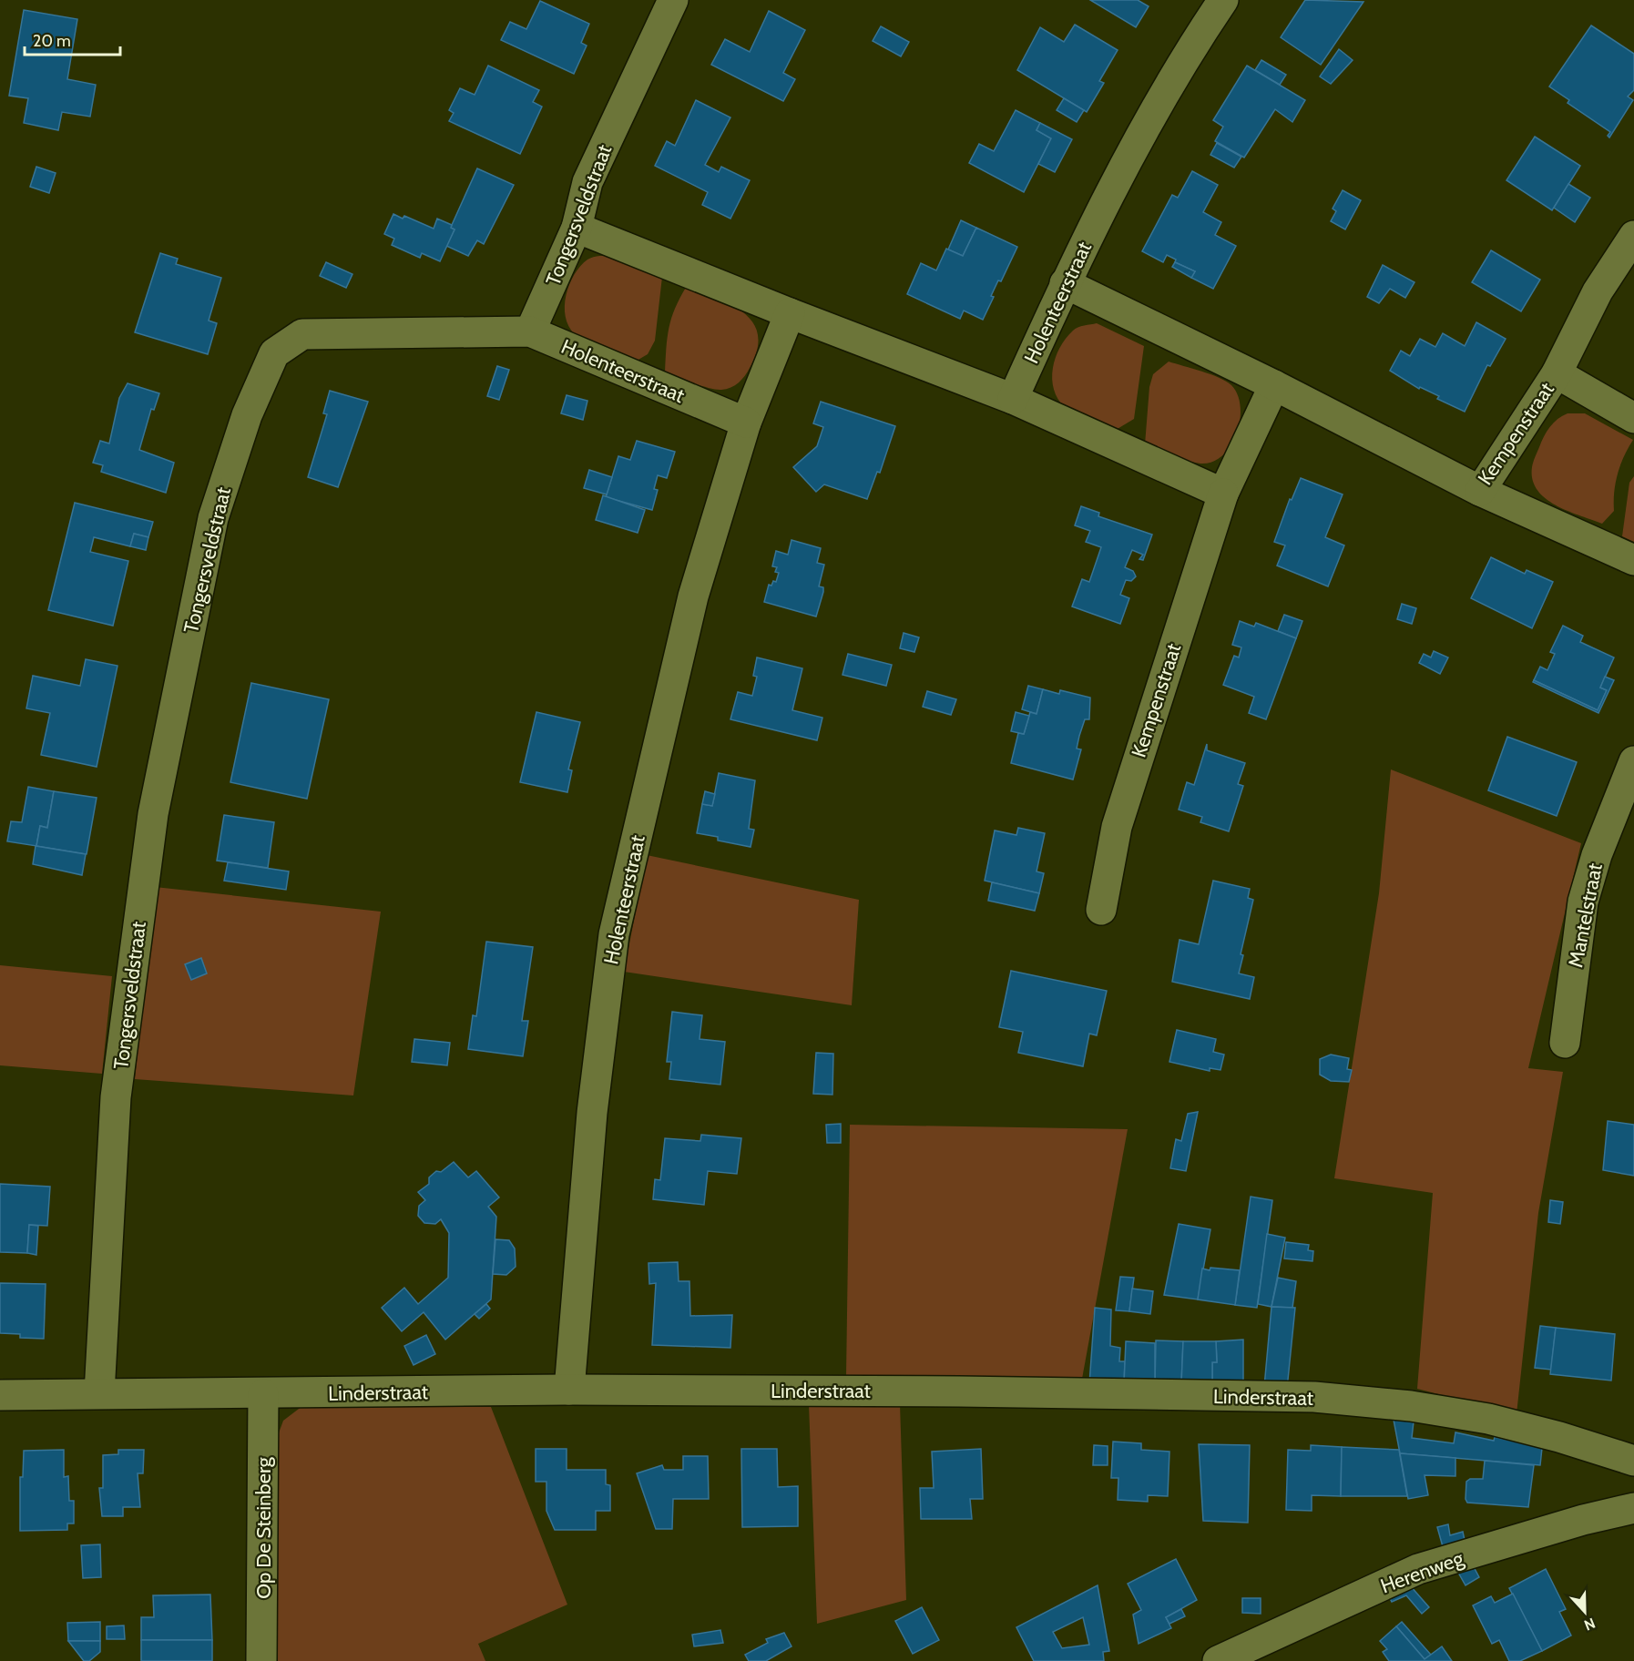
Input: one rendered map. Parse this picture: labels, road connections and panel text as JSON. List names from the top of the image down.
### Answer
{
  "streets": {
    "street": [
      "Tongersveldstraat",
      "Holenteerstraat",
      "Kempenstraat",
      "Mantelstraat",
      "Linderstraat",
      "Op De Steinberg",
      "Herenweg"
    ]
  },
  "crossings": [
    ["Tongersveldstraat", "Holenteerstraat"],
    ["Tongersveldstraat", "Linderstraat"],
    ["Holenteerstraat", "Kempenstraat"],
    ["Holenteerstraat", "Linderstraat"],
    ["Linderstraat", "Op De Steinberg"]
  ],
  "scale_bar": "20 m",
  "north": "bottom"
}
